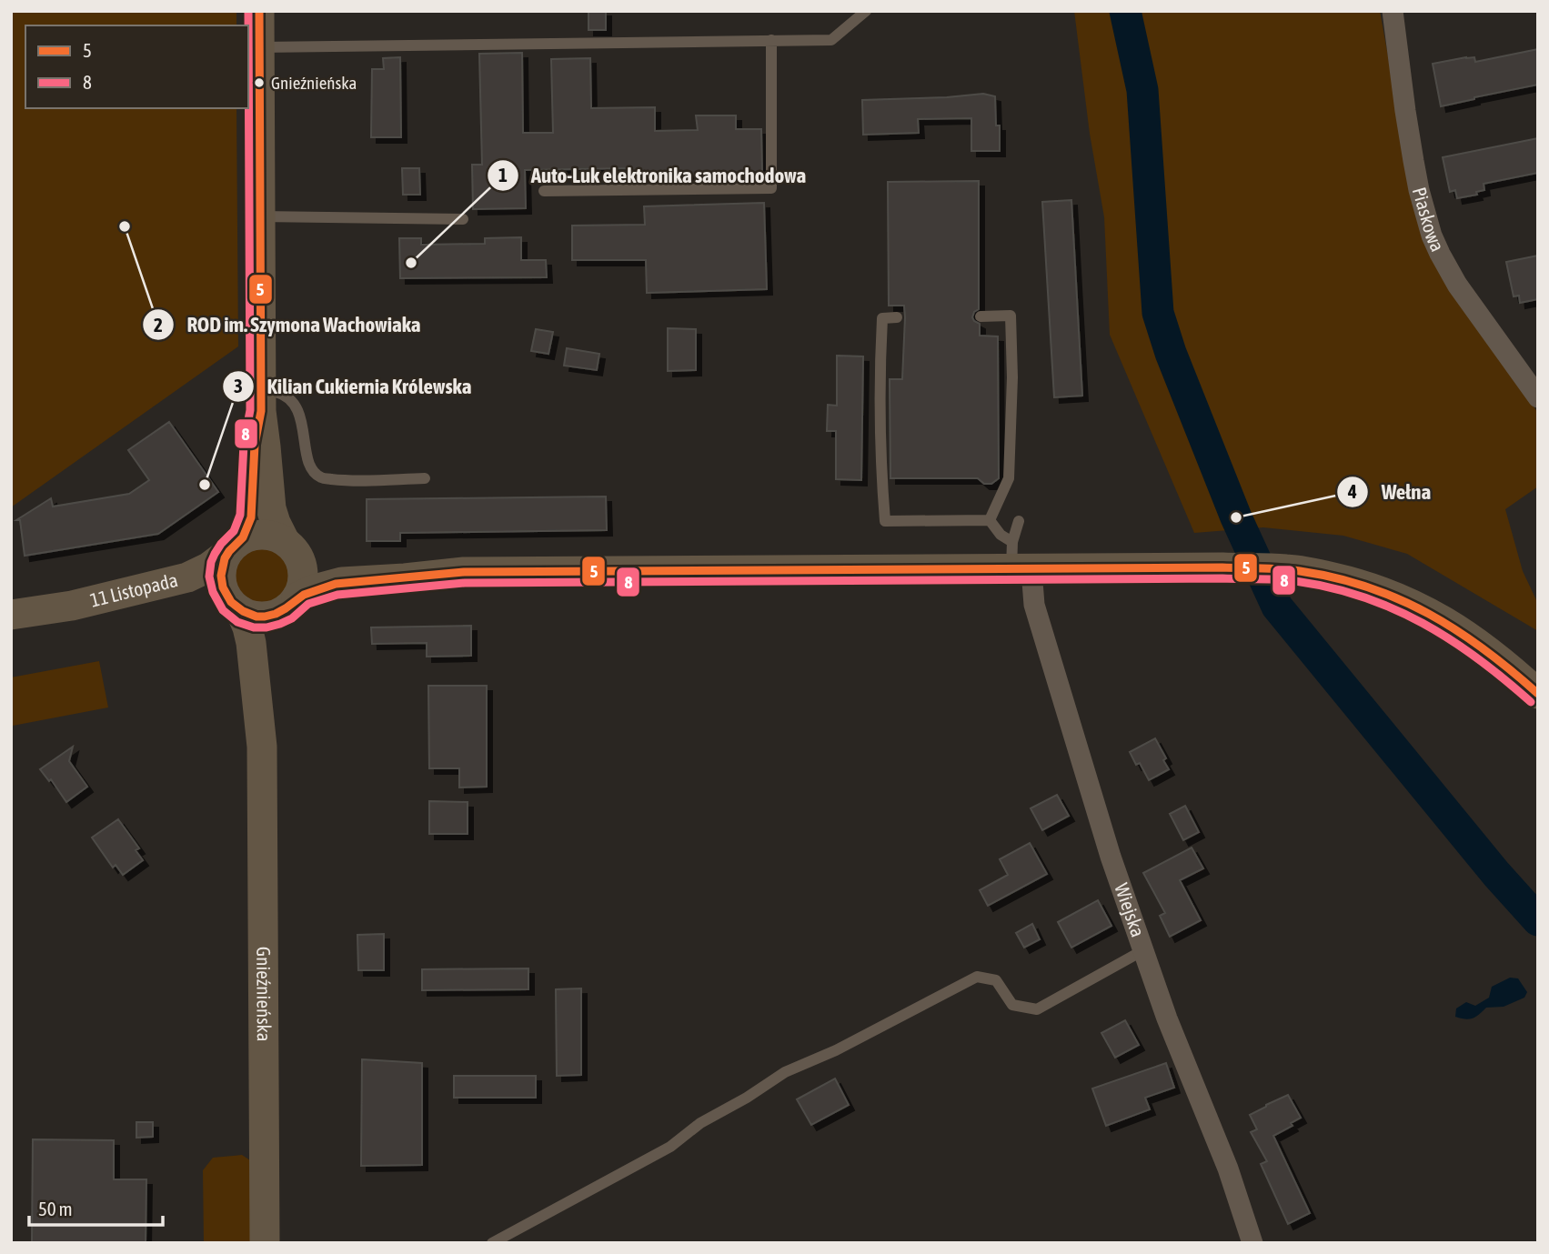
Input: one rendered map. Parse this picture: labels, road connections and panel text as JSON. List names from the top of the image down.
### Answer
{
  "streets": {
    "main road": ["11 Listopada", "Gnieźnieńska"],
    "street": ["Piaskowa", "Wiejska"]
  },
  "crossings": [
    ["11 Listopada", "Gnieźnieńska"]
  ],
  "places": [
    "Gnieźnieńska",
    "ROD im. Szymona Wachowiaka",
    "Auto-Luk elektronika samochodowa",
    "Kilian Cukiernia Królewska",
    "Wełna"
  ],
  "lines": ["transit line 5", "transit line 8"],
  "legend": ["5", "8"],
  "scale_bar": "50 m"
}
